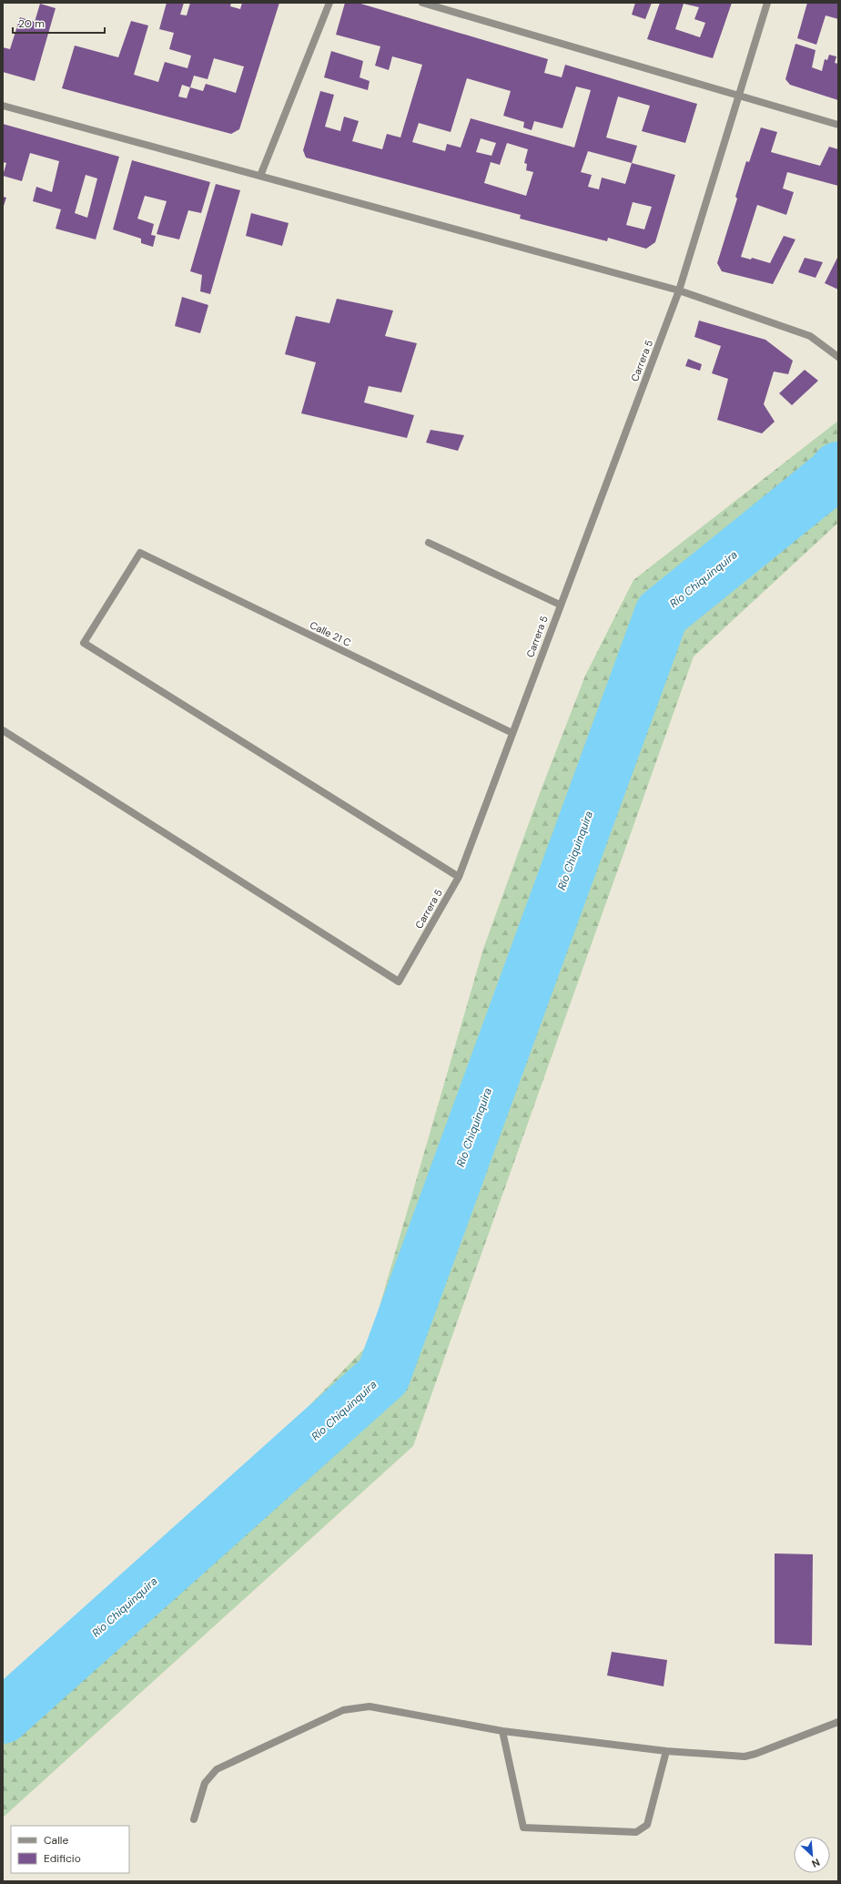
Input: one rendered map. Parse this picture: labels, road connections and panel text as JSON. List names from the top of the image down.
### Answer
{
  "streets": {
    "street": ["Carrera 5", "Calle 21 C"]
  },
  "crossings": [
    ["Carrera 5", "Calle 21 C"]
  ],
  "water": ["Río Chiquinquira"],
  "legend": ["Calle", "Edificio"],
  "scale_bar": "20 m",
  "north": "bottom right"
}
